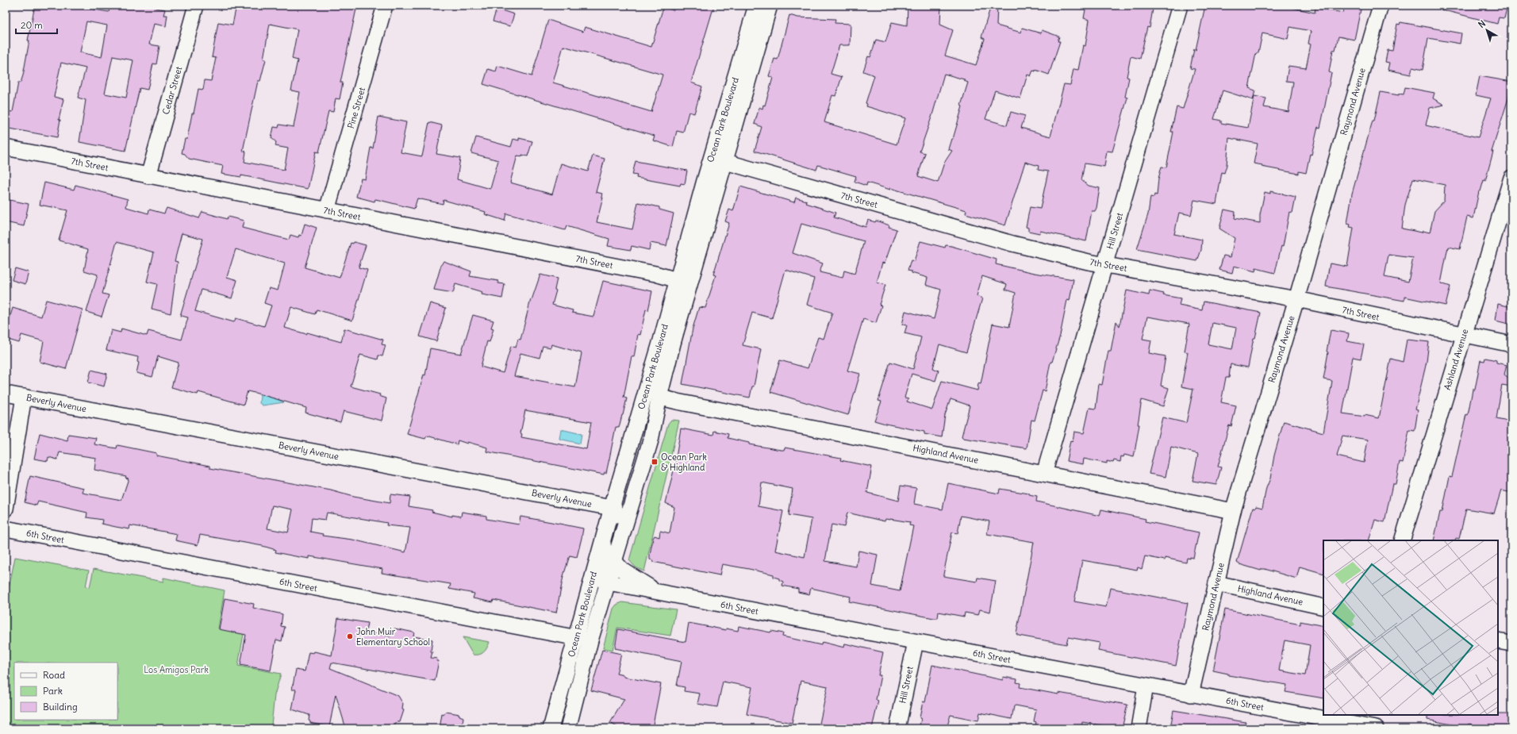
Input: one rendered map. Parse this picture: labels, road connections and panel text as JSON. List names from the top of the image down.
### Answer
{
  "streets": {
    "street": [
      "Cedar Street",
      "Raymond Avenue",
      "Pine Street",
      "Ocean Park Boulevard",
      "7th Street",
      "Hill Street",
      "Ashland Avenue",
      "Beverly Avenue",
      "Highland Avenue",
      "6th Street"
    ]
  },
  "crossings": [
    ["Cedar Street", "7th Street"],
    ["Raymond Avenue", "7th Street"],
    ["Raymond Avenue", "Highland Avenue"],
    ["Raymond Avenue", "6th Street"],
    ["Pine Street", "7th Street"],
    ["Ocean Park Boulevard", "7th Street"],
    ["Ocean Park Boulevard", "Beverly Avenue"],
    ["Ocean Park Boulevard", "Highland Avenue"],
    ["Ocean Park Boulevard", "6th Street"],
    ["7th Street", "Hill Street"],
    ["7th Street", "Ashland Avenue"],
    ["Hill Street", "Highland Avenue"],
    ["Hill Street", "6th Street"]
  ],
  "parks": ["Los Amigos Park"],
  "places": {
    "transit": ["Ocean Park & Highland"],
    "other": ["John Muir Elementary School"]
  },
  "legend": ["Road", "Park", "Building"],
  "scale_bar": "20 m",
  "north": "top left"
}
